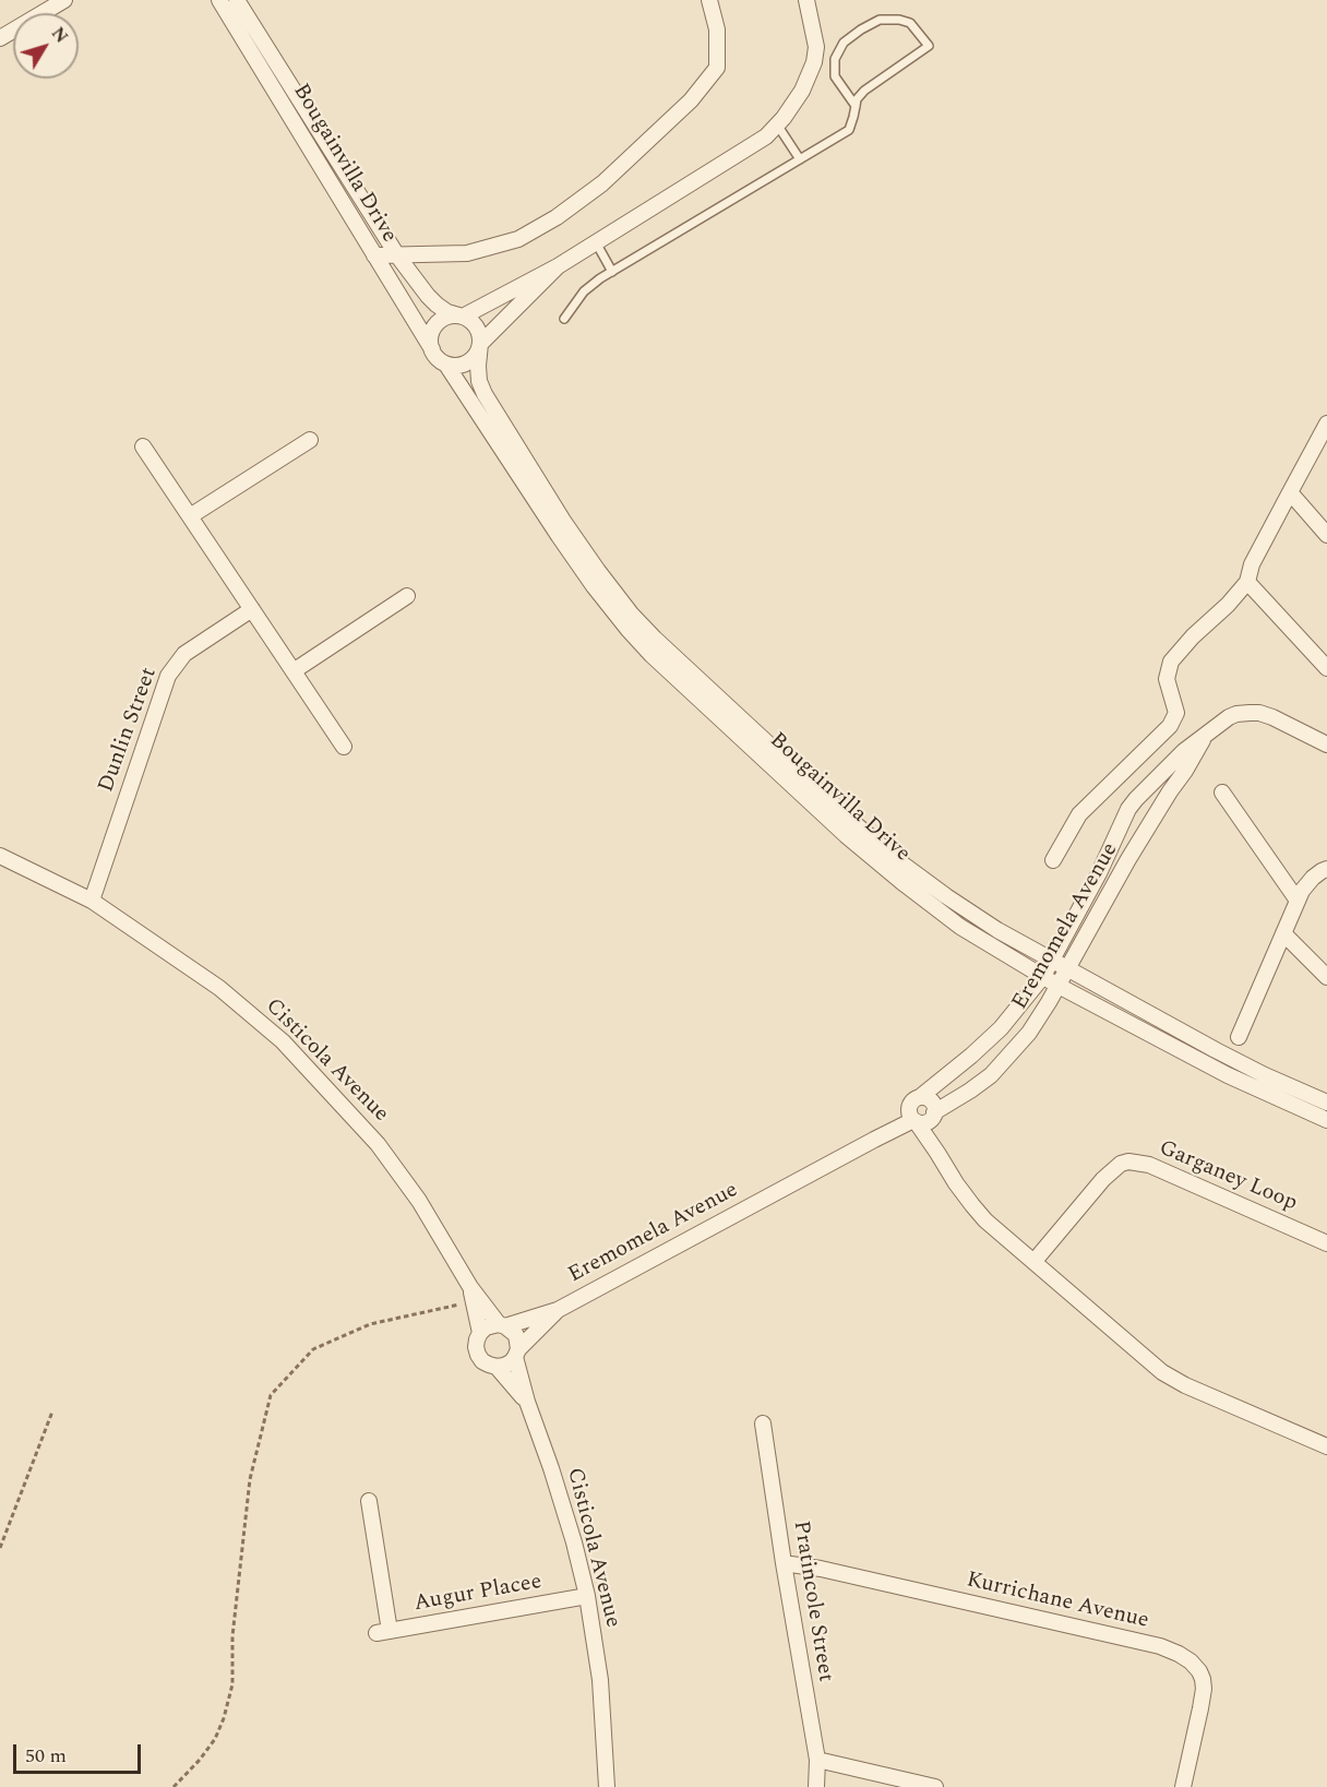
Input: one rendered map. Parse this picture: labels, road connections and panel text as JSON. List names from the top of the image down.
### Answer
{
  "streets": {
    "street": [
      "Bougainvilla Drive",
      "Dunlin Street",
      "Eremomela Avenue",
      "Cisticola Avenue",
      "Garganey Loop",
      "Augur Placee",
      "Pratincole Street",
      "Kurrichane Avenue"
    ]
  },
  "crossings": [
    ["Bougainvilla Drive", "Eremomela Avenue"],
    ["Dunlin Street", "Cisticola Avenue"],
    ["Eremomela Avenue", "Cisticola Avenue"],
    ["Cisticola Avenue", "Augur Placee"],
    ["Pratincole Street", "Kurrichane Avenue"]
  ],
  "scale_bar": "50 m",
  "north": "top right"
}
